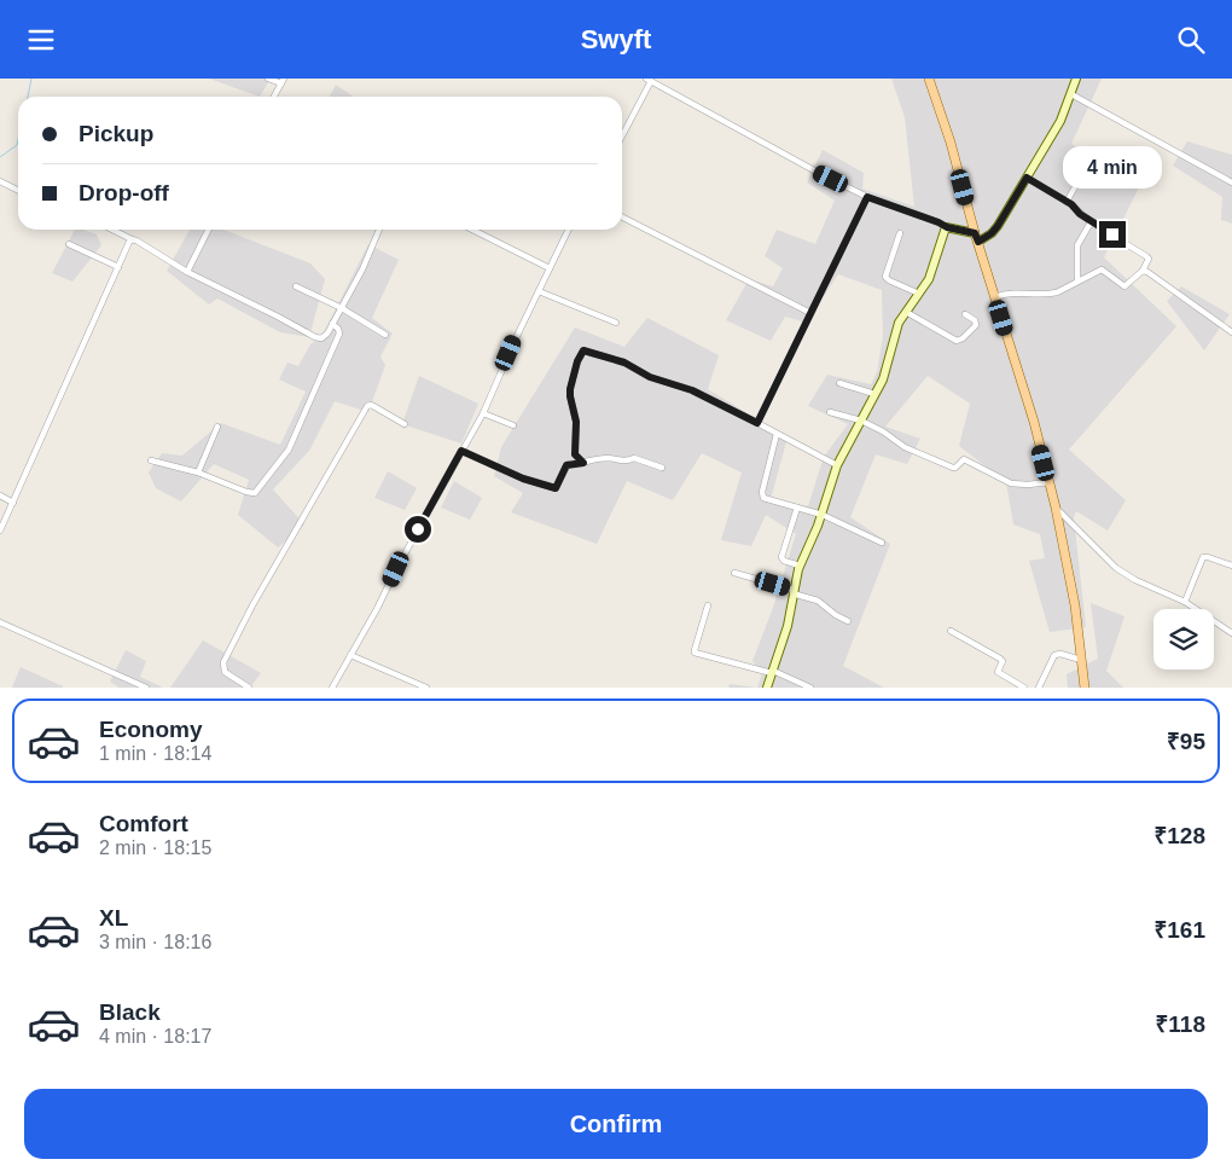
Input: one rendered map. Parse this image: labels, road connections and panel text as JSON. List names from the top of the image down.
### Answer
{
  "page": {
    "header": "Swyft",
    "banner": ["Pickup", "Drop-off"],
    "bubble": "4 min",
    "list": [
      {
        "name": "Economy",
        "note": "1 min · 18:14",
        "value": "₹95"
      },
      {
        "name": "Comfort",
        "note": "2 min · 18:15",
        "value": "₹128"
      },
      {
        "name": "XL",
        "note": "3 min · 18:16",
        "value": "₹161"
      },
      {
        "name": "Black",
        "note": "4 min · 18:17",
        "value": "₹118"
      }
    ],
    "buttons": "Confirm"
  }
}
